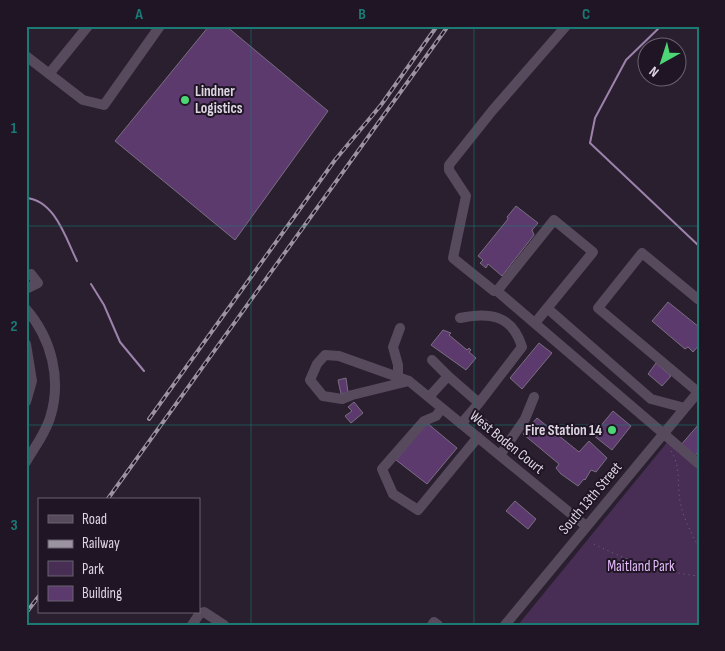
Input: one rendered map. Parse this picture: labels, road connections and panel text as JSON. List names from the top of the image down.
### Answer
{
  "streets": {
    "street": ["West Boden Court", "South 13th Street"]
  },
  "crossings": [
    ["West Boden Court", "South 13th Street"]
  ],
  "parks": ["Maitland Park"],
  "places": ["Lindner Logistics", "Fire Station 14"],
  "legend": [
    "Road",
    "Railway",
    "Park",
    "Building"
  ],
  "north": "bottom left",
  "grid": {
    "columns": ["A", "B", "C"],
    "rows": ["1", "2", "3"]
  }
}
